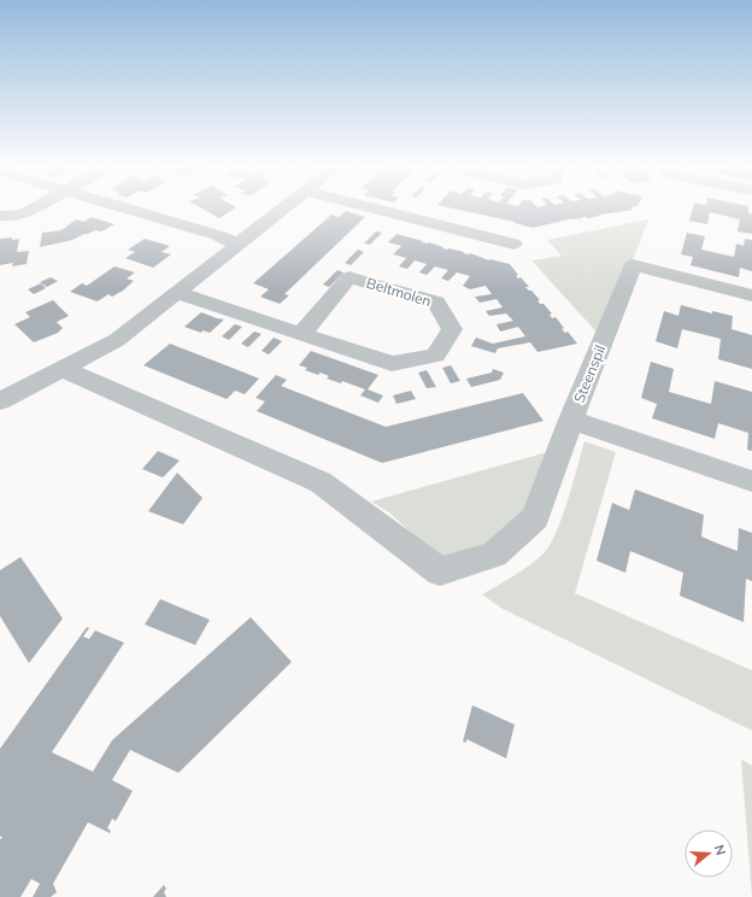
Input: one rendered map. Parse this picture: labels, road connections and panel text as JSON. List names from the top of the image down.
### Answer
{
  "streets": {
    "street": ["Beltmolen", "Steenspil"]
  },
  "north": "right"
}
